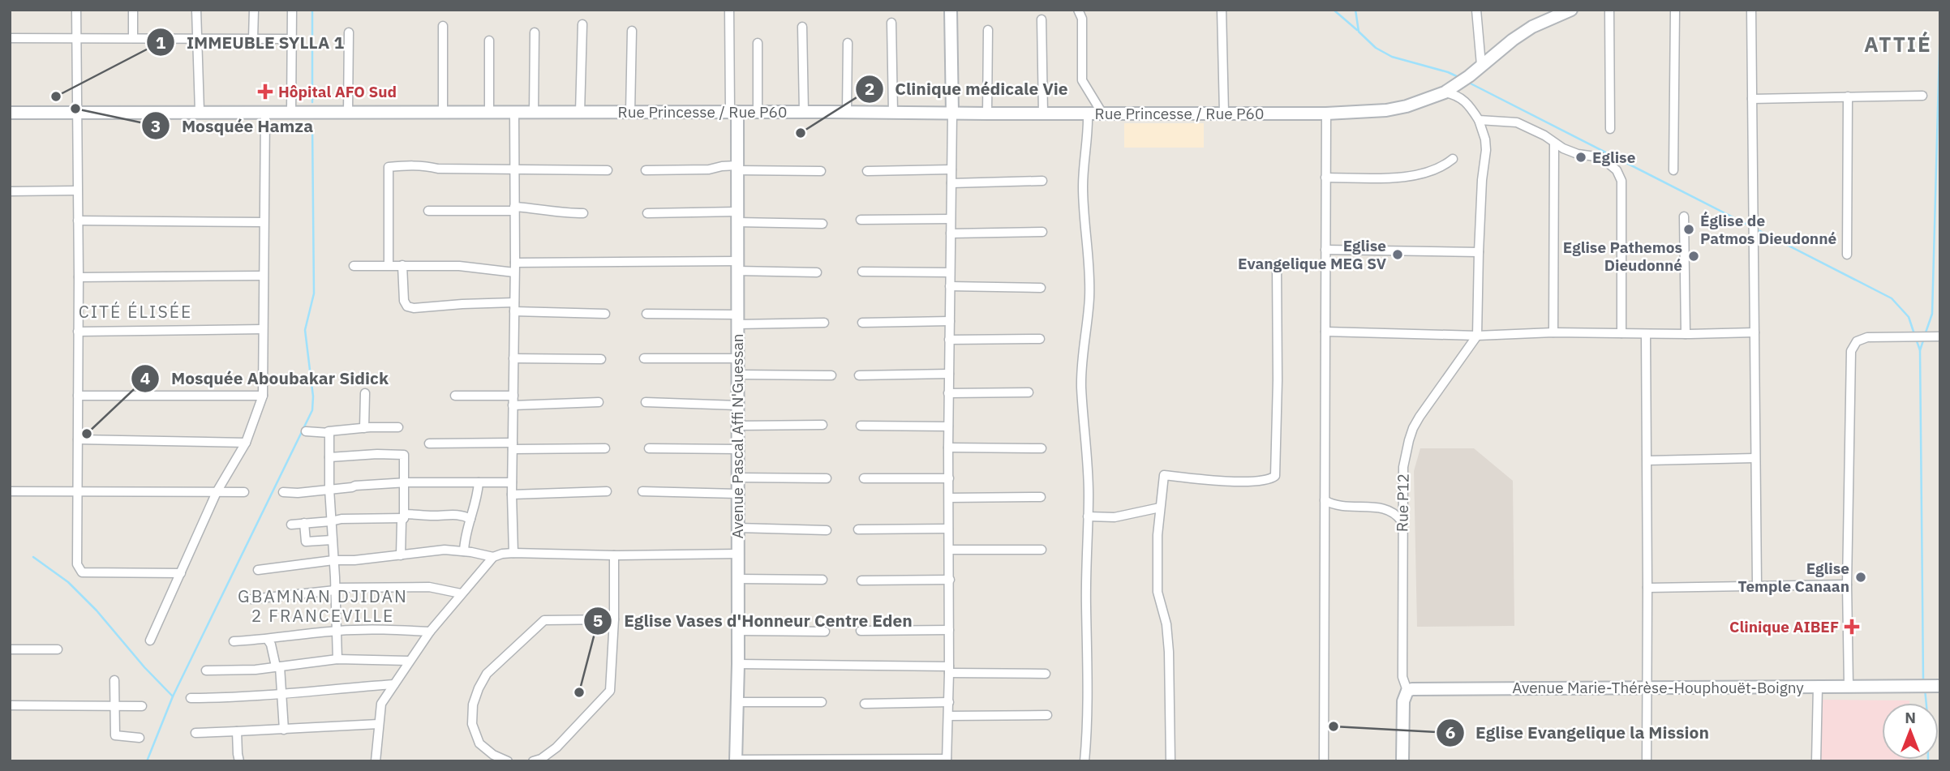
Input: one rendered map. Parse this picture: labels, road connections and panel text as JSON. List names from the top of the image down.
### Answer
{
  "streets": {
    "street": [
      "Rue Princesse / Rue P60",
      "Avenue Pascal Affi N'Guessan",
      "Rue P12",
      "Avenue Marie-Thérèse-Houphouët-Boigny"
    ]
  },
  "crossings": [
    ["Rue Princesse / Rue P60", "Avenue Pascal Affi N'Guessan"],
    ["Rue P12", "Avenue Marie-Thérèse-Houphouët-Boigny"]
  ],
  "districts": ["ATTIÉ", "CITÉ ÉLISÉE", "GBAMNAN DJIDAN 2 FRANCEVILLE"],
  "places": {
    "health": ["Hôpital AFO Sud", "Clinique AIBEF"],
    "other": [
      "IMMEUBLE SYLLA 1",
      "Mosquée Hamza",
      "Clinique médicale Vie",
      "Eglise",
      "Église de Patmos Dieudonné",
      "Eglise Evangelique MEG SV",
      "Eglise Pathemos Dieudonné",
      "Mosquée Aboubakar Sidick",
      "Eglise Temple Canaan",
      "Eglise Vases d'Honneur Centre Eden",
      "Eglise Evangelique la Mission"
    ]
  },
  "north": "top"
}
